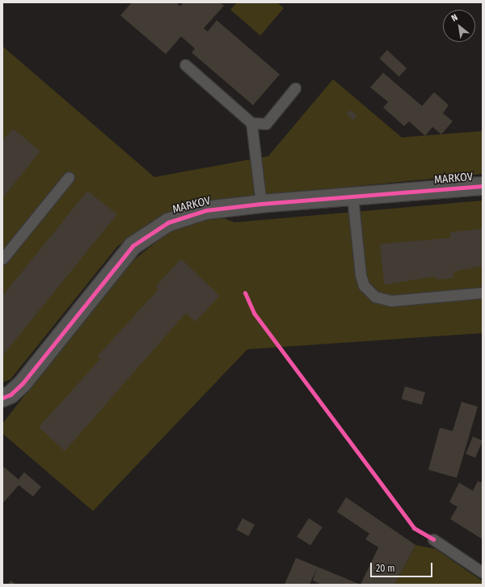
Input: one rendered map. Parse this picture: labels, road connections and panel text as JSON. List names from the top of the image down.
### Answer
{
  "streets": {
    "street": ["MARKOV"]
  },
  "scale_bar": "20 m",
  "north": "top left"
}
